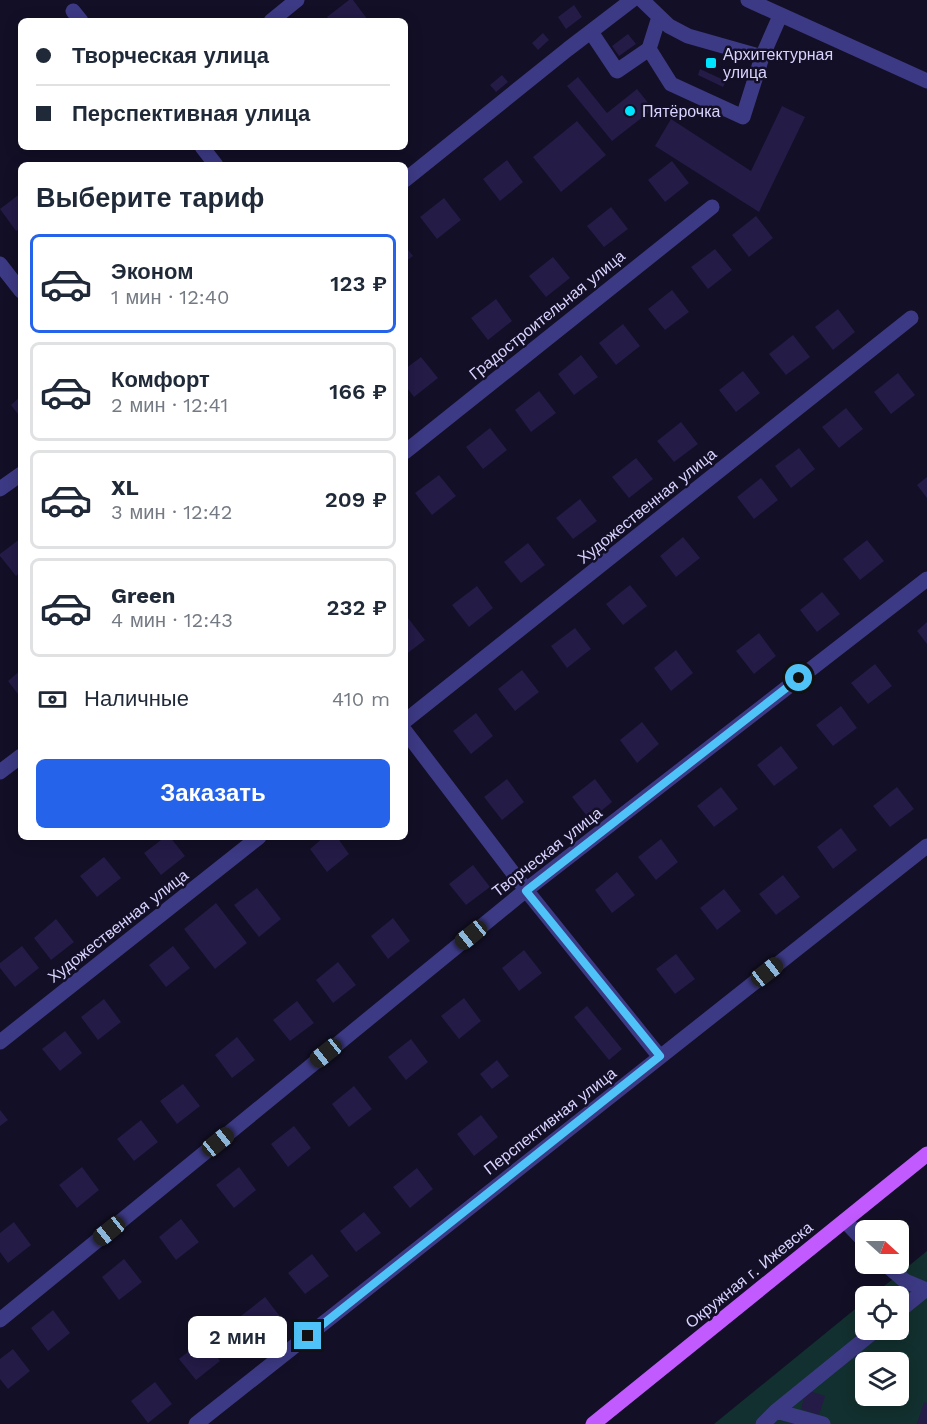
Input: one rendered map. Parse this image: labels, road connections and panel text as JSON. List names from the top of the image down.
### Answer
{
  "streets": {
    "main road": ["Окружная г. Ижевска"],
    "street": [
      "Градостроительная улица",
      "Художественная улица",
      "Творческая улица",
      "Перспективная улица"
    ]
  },
  "places": {
    "transit": ["Архитектурная улица"],
    "other": ["Пятёрочка"]
  },
  "north": "right",
  "page": {
    "banner": ["Творческая улица", "Перспективная улица"],
    "heading": "Выберите тариф",
    "list": [
      {
        "name": "Эконом",
        "note": "1 мин · 12:40",
        "value": "123 ₽"
      },
      {
        "name": "Комфорт",
        "note": "2 мин · 12:41",
        "value": "166 ₽"
      },
      {
        "name": "XL",
        "note": "3 мин · 12:42",
        "value": "209 ₽"
      },
      {
        "name": "Green",
        "note": "4 мин · 12:43",
        "value": "232 ₽"
      }
    ],
    "pay": ["Наличные", "410 m"],
    "buttons": "Заказать",
    "bubble": "2 мин"
  }
}
